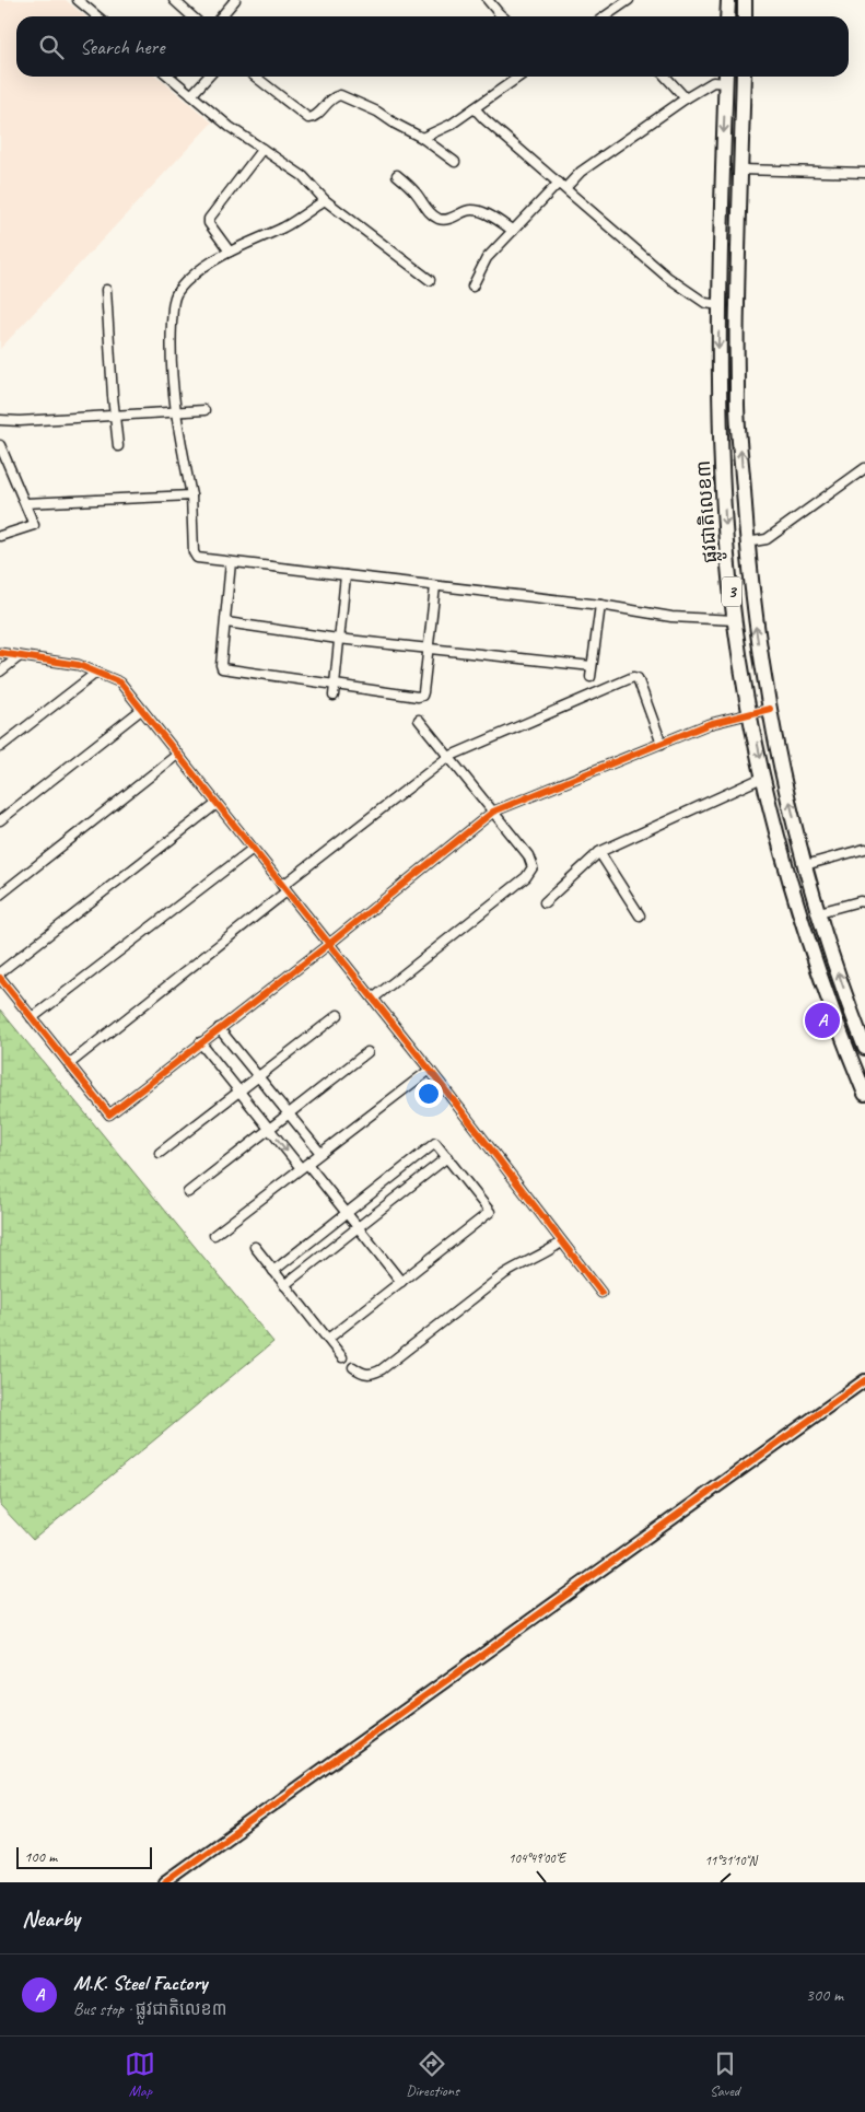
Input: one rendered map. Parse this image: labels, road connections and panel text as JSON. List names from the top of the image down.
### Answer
{
  "streets": {
    "highway": ["ផ្លូវជាតិលេខ៣", "3"]
  },
  "scale_bar": "100 m",
  "page": {
    "search": "Search here",
    "pins": "A",
    "scale": "100 m",
    "heading": "Nearby",
    "list": [
      {
        "mark": "A",
        "name": "M.K. Steel Factory",
        "note": "Bus stop · ផ្លូវជាតិលេខ៣",
        "value": "300 m"
      }
    ],
    "nav": ["Map", "Directions", "Saved"]
  },
  "coordinates": ["104°49'00\"E", "11°31'10\"N"]
}
